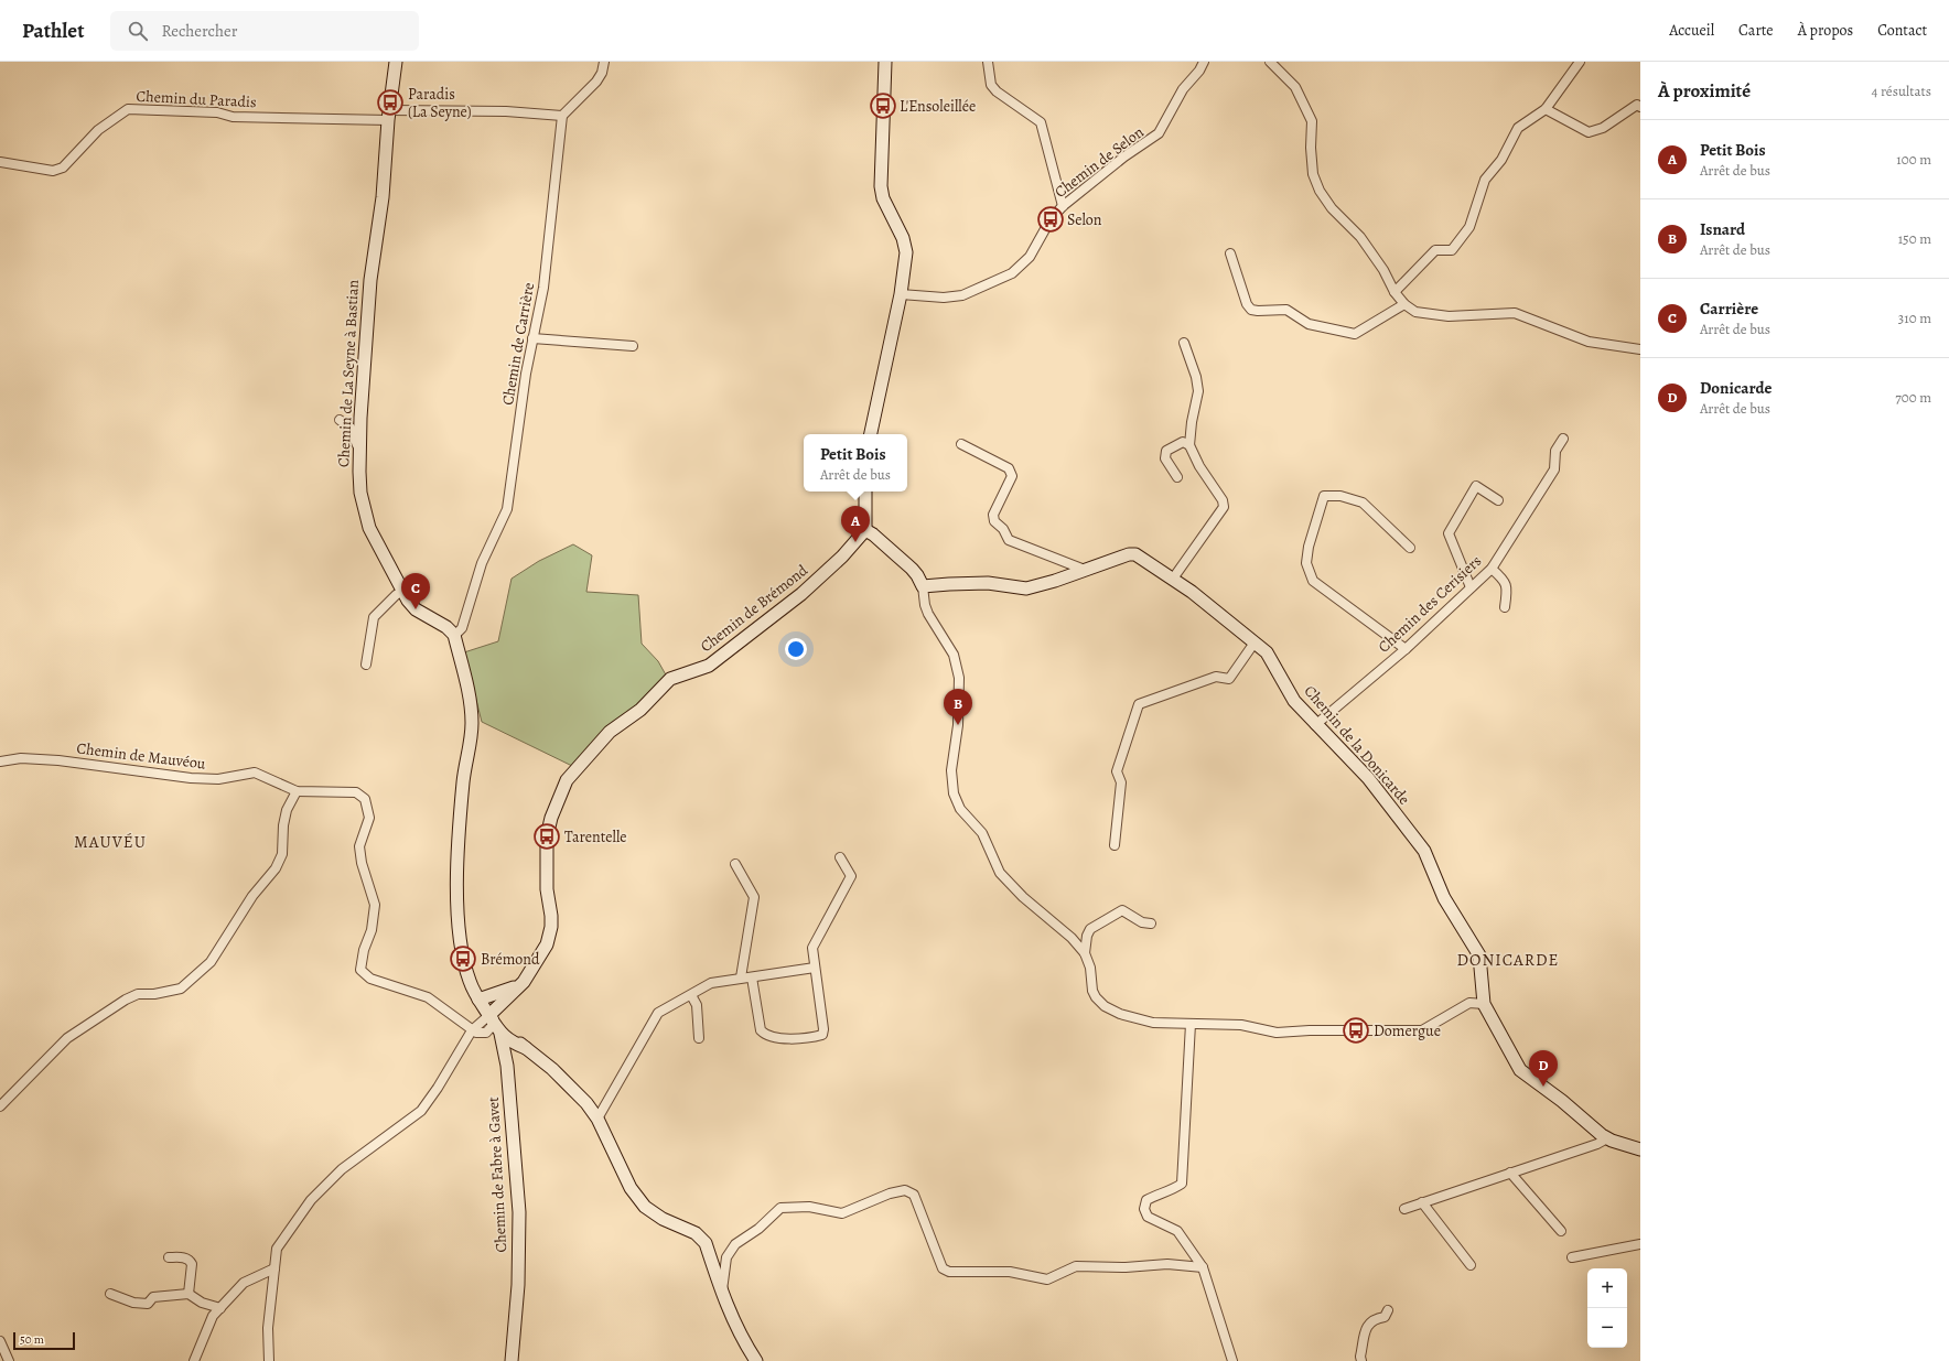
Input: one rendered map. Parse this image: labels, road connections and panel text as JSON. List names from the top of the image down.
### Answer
{
  "streets": {
    "street": [
      "Chemin du Paradis",
      "Chemin de Selon",
      "Chemin de Carrière",
      "Chemin de La Seyne à Bastian",
      "Chemin des Cerisiers",
      "Chemin de Brémond",
      "Chemin de la Donicarde",
      "Chemin de Mauvéou",
      "Chemin de Fabre à Gavet"
    ]
  },
  "crossings": [
    ["Chemin du Paradis", "Chemin de Carrière"],
    ["Chemin du Paradis", "Chemin de La Seyne à Bastian"],
    ["Chemin de Carrière", "Chemin de La Seyne à Bastian"],
    ["Chemin des Cerisiers", "Chemin de la Donicarde"]
  ],
  "districts": ["MAUVÉU", "DONICARDE"],
  "places": {
    "bus stop": [
      "Paradis (La Seyne)",
      "L'Ensoleillée",
      "Selon",
      "Tarentelle",
      "Brémond",
      "Domergue"
    ]
  },
  "scale_bar": "50 m",
  "page": {
    "header": "Pathlet",
    "search": "Rechercher",
    "nav": [
      "Accueil",
      "Carte",
      "À propos",
      "Contact"
    ],
    "heading": ["À proximité", "4 résultats"],
    "list": [
      {
        "mark": "A",
        "name": "Petit Bois",
        "note": "Arrêt de bus",
        "value": "100 m"
      },
      {
        "mark": "B",
        "name": "Isnard",
        "note": "Arrêt de bus",
        "value": "150 m"
      },
      {
        "mark": "C",
        "name": "Carrière",
        "note": "Arrêt de bus",
        "value": "310 m"
      },
      {
        "mark": "D",
        "name": "Donicarde",
        "note": "Arrêt de bus",
        "value": "700 m"
      }
    ],
    "popup": ["Petit Bois", "Arrêt de bus"],
    "pins": [
      "A",
      "C",
      "B",
      "D"
    ],
    "map_buttons": ["+", "−"],
    "scale": "50 m"
  }
}
